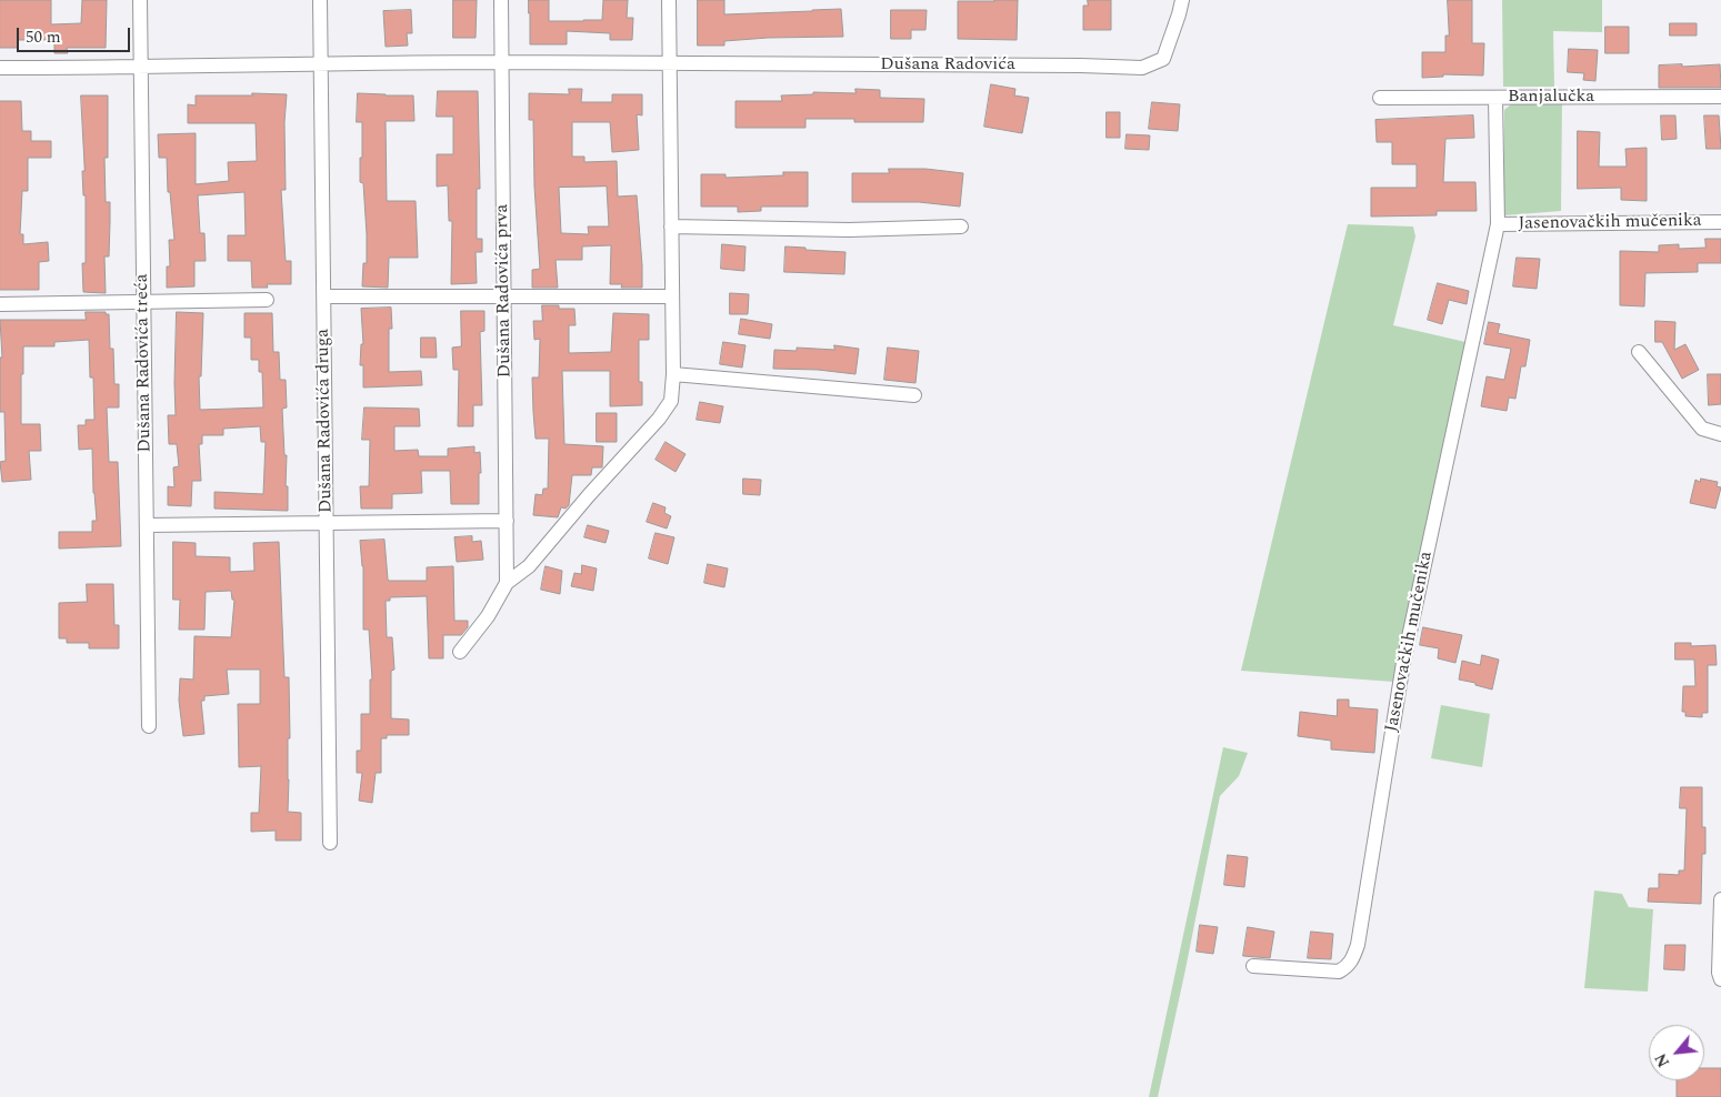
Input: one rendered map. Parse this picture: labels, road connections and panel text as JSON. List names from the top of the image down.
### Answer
{
  "streets": {
    "street": [
      "Dušana Radovića",
      "Banjalučka",
      "Jasenovačkih mučenika",
      "Dušana Radovića prva",
      "Dušana Radovića treća",
      "Dušana Radovića druga"
    ]
  },
  "crossings": [
    ["Dušana Radovića", "Dušana Radovića prva"],
    ["Dušana Radovića", "Dušana Radovića treća"],
    ["Dušana Radovića", "Dušana Radovića druga"],
    ["Banjalučka", "Jasenovačkih mučenika"]
  ],
  "scale_bar": "50 m",
  "north": "bottom left"
}
